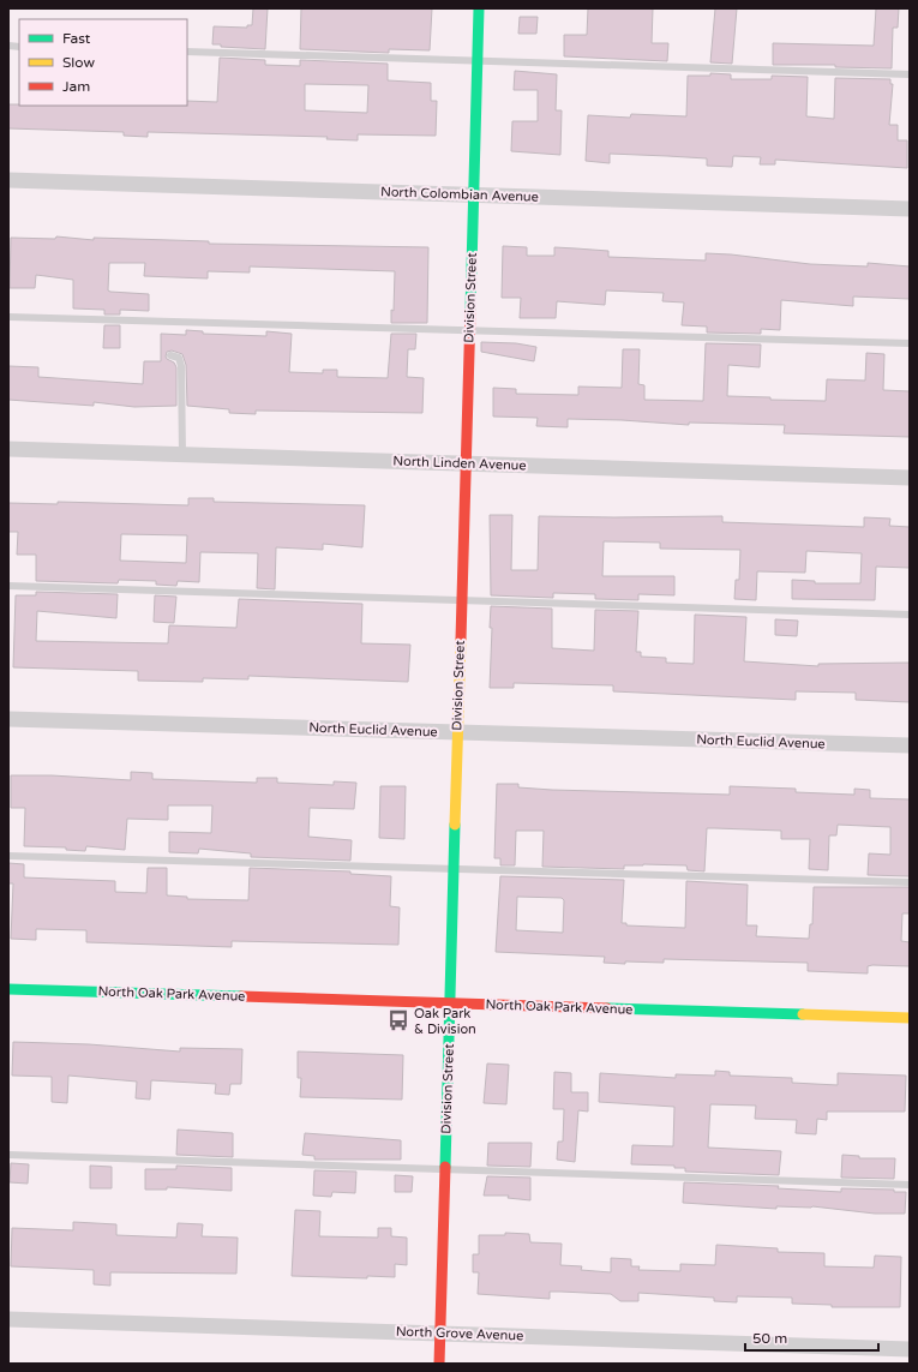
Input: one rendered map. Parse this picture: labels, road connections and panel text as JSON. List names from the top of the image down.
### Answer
{
  "streets": {
    "street": [
      "North Colombian Avenue",
      "Division Street",
      "North Linden Avenue",
      "North Euclid Avenue",
      "North Oak Park Avenue",
      "North Grove Avenue"
    ]
  },
  "crossings": [
    ["North Colombian Avenue", "Division Street"],
    ["Division Street", "North Linden Avenue"],
    ["Division Street", "North Euclid Avenue"],
    ["Division Street", "North Oak Park Avenue"],
    ["Division Street", "North Grove Avenue"]
  ],
  "places": {
    "bus stop": ["Oak Park & Division"]
  },
  "legend": ["Fast", "Slow", "Jam"],
  "scale_bar": "50 m"
}
